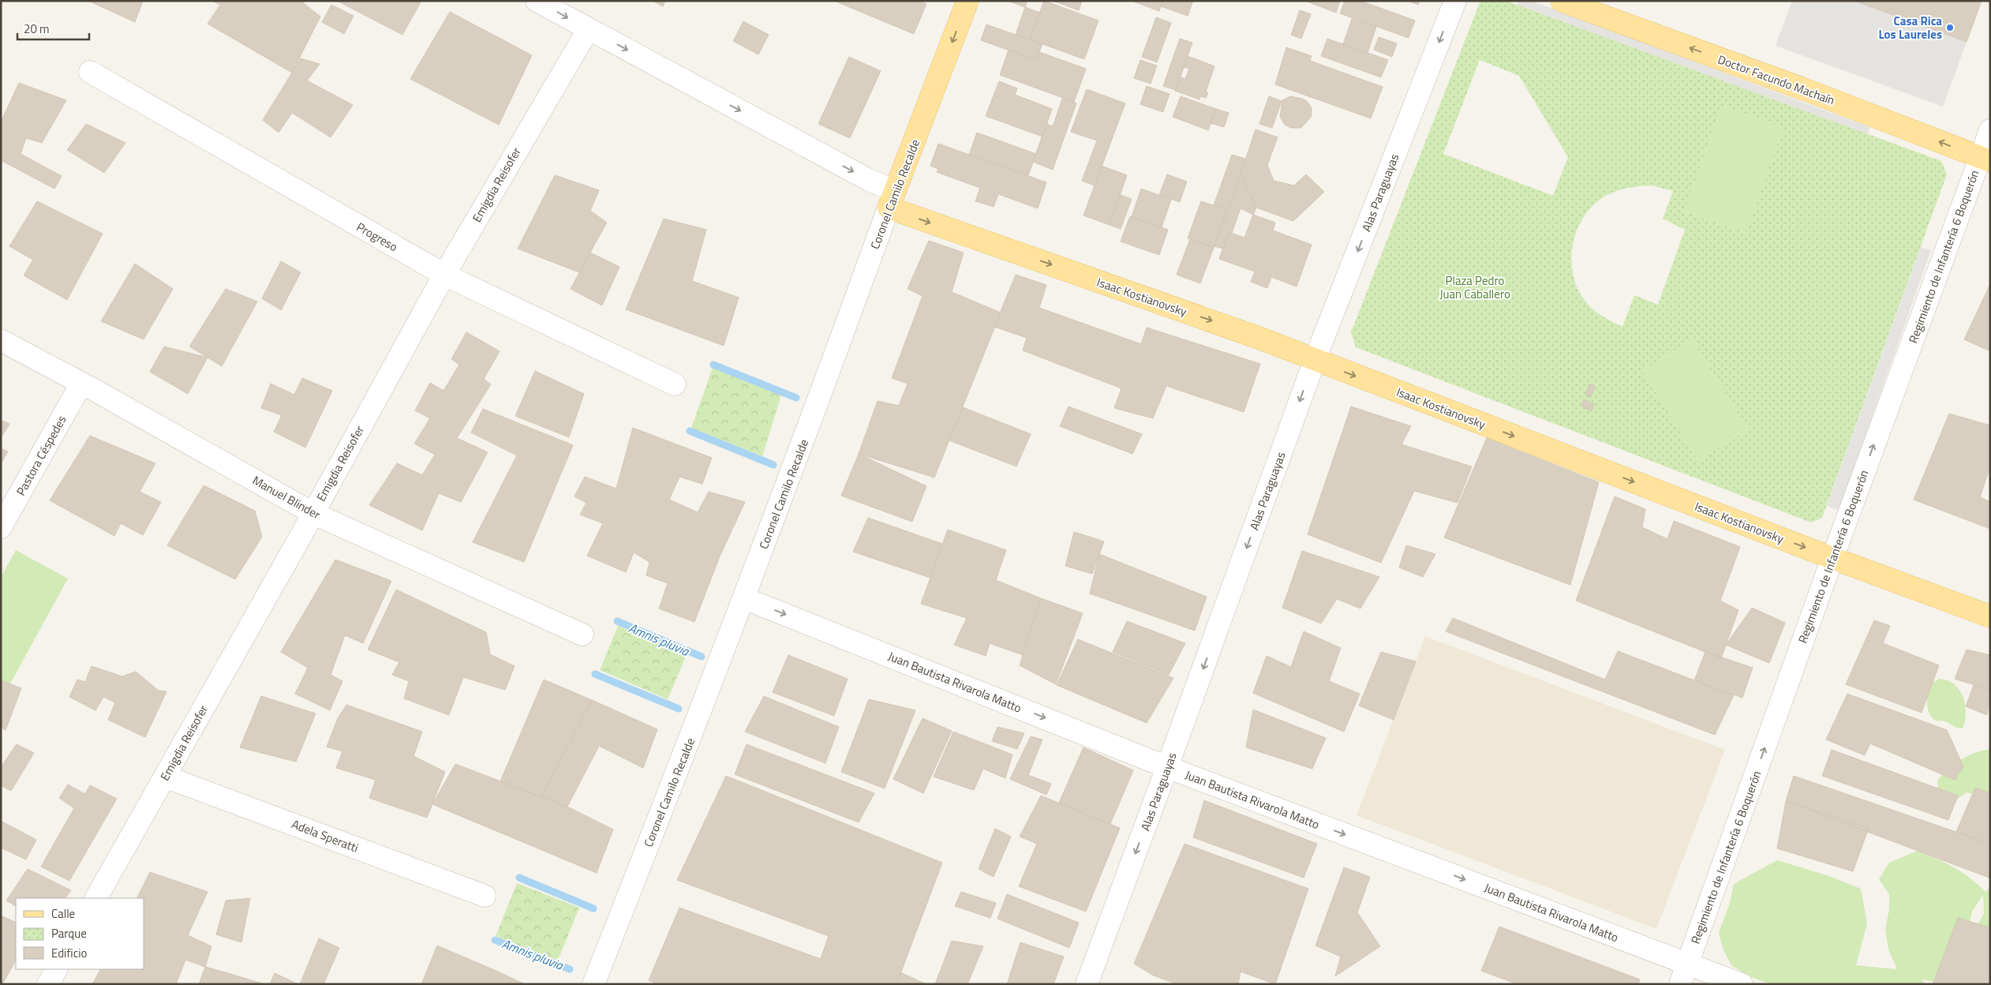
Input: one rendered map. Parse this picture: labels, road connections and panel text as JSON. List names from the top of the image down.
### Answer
{
  "streets": {
    "main road": ["Doctor Facundo Machaín", "Coronel Camilo Recalde", "Isaac Kostianovsky"],
    "street": [
      "Emigdia Reisofer",
      "Alas Paraguayas",
      "Progreso",
      "Regimiento de Infantería 6 Boquerón",
      "Pastora Céspedes",
      "Manuel Blinder",
      "Juan Bautista Rivarola Matto",
      "Adela Speratti"
    ]
  },
  "crossings": [
    ["Doctor Facundo Machaín", "Regimiento de Infantería 6 Boquerón"],
    ["Emigdia Reisofer", "Progreso"],
    ["Emigdia Reisofer", "Manuel Blinder"],
    ["Emigdia Reisofer", "Adela Speratti"],
    ["Alas Paraguayas", "Isaac Kostianovsky"],
    ["Alas Paraguayas", "Juan Bautista Rivarola Matto"],
    ["Coronel Camilo Recalde", "Isaac Kostianovsky"],
    ["Coronel Camilo Recalde", "Juan Bautista Rivarola Matto"],
    ["Regimiento de Infantería 6 Boquerón", "Isaac Kostianovsky"],
    ["Regimiento de Infantería 6 Boquerón", "Juan Bautista Rivarola Matto"],
    ["Pastora Céspedes", "Manuel Blinder"]
  ],
  "one_way": [
    "Doctor Facundo Machaín",
    "Alas Paraguayas",
    "Regimiento de Infantería 6 Boquerón",
    "Isaac Kostianovsky",
    "Juan Bautista Rivarola Matto"
  ],
  "water": ["Amnis pluvia"],
  "parks": ["Plaza Pedro Juan Caballero"],
  "places": ["Casa Rica Los Laureles"],
  "legend": ["Calle", "Parque", "Edificio"],
  "scale_bar": "20 m"
}
